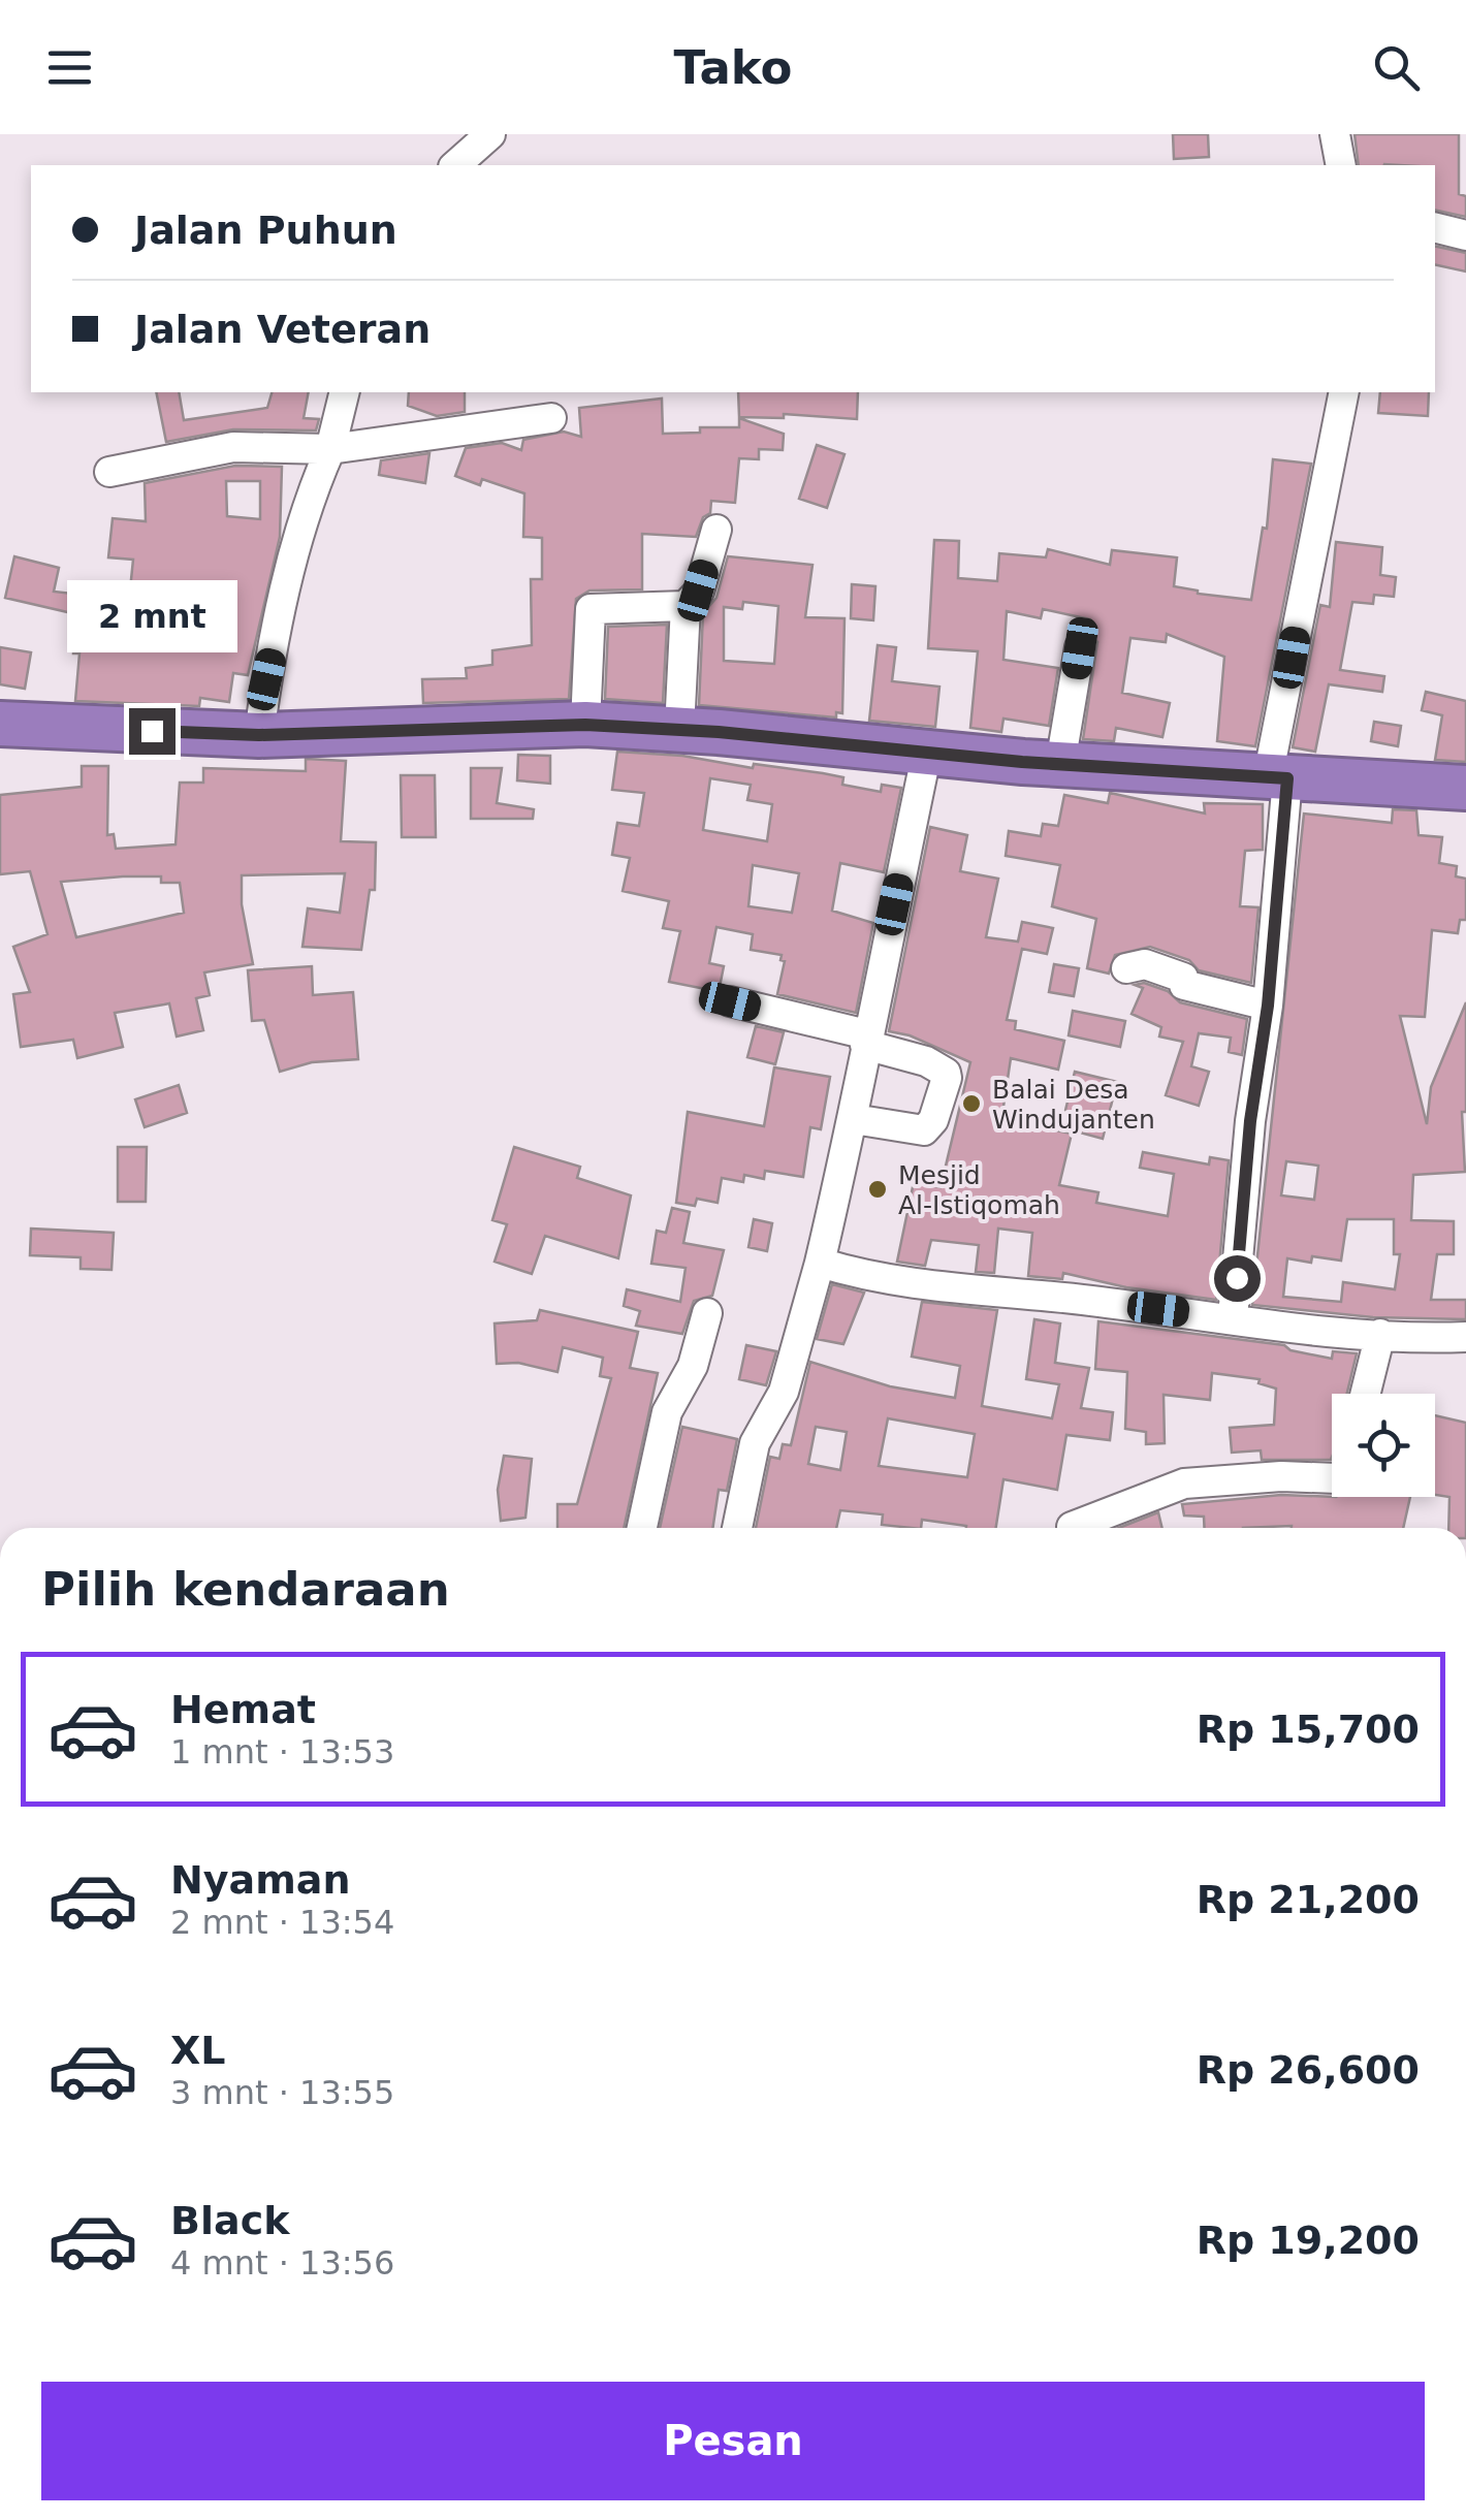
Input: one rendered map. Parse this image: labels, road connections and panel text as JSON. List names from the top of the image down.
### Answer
{
  "places": ["Balai Desa Windujanten", "Mesjid Al-Istiqomah"],
  "page": {
    "header": "Tako",
    "banner": ["Jalan Puhun", "Jalan Veteran"],
    "bubble": "2 mnt",
    "heading": "Pilih kendaraan",
    "list": [
      {
        "name": "Hemat",
        "note": "1 mnt · 13:53",
        "value": "Rp 15,700"
      },
      {
        "name": "Nyaman",
        "note": "2 mnt · 13:54",
        "value": "Rp 21,200"
      },
      {
        "name": "XL",
        "note": "3 mnt · 13:55",
        "value": "Rp 26,600"
      },
      {
        "name": "Black",
        "note": "4 mnt · 13:56",
        "value": "Rp 19,200"
      }
    ],
    "buttons": "Pesan"
  }
}
